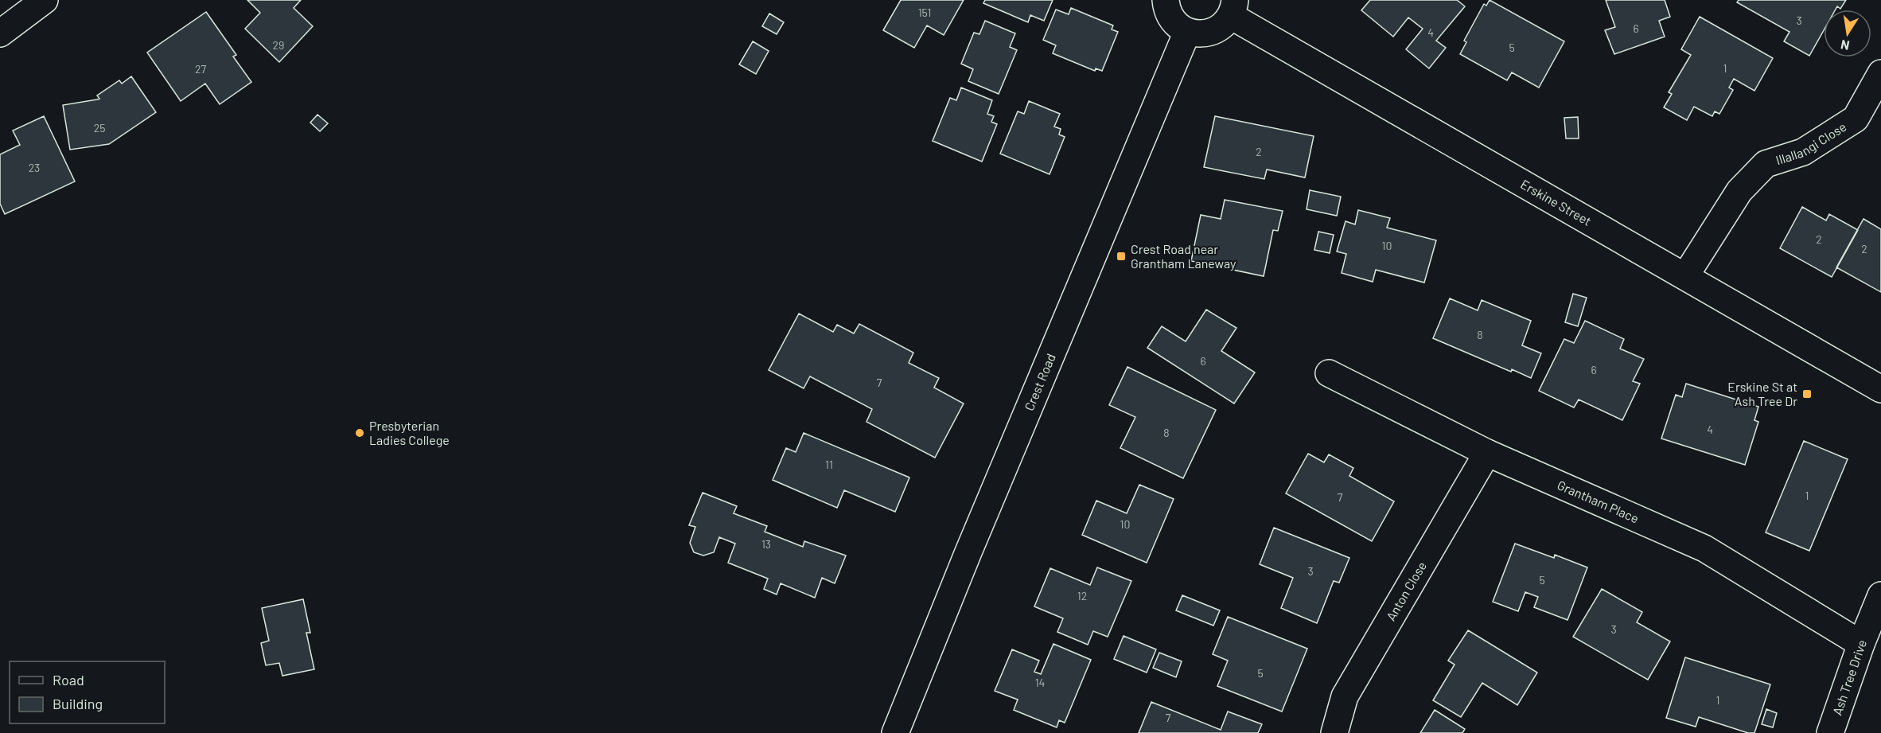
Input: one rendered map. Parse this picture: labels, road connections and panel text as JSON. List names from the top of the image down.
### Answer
{
  "streets": {
    "street": [
      "Illallangi Close",
      "Erskine Street",
      "Crest Road",
      "Grantham Place",
      "Anton Close",
      "Ash Tree Drive"
    ]
  },
  "crossings": [
    ["Illallangi Close", "Erskine Street"],
    ["Grantham Place", "Anton Close"],
    ["Grantham Place", "Ash Tree Drive"]
  ],
  "places": {
    "transit": ["Crest Road near Grantham Laneway", "Erskine St at Ash Tree Dr"],
    "other": ["Presbyterian Ladies College"]
  },
  "house_numbers": [
    "151",
    "3",
    "6",
    "4",
    "29",
    "5",
    "1",
    "27",
    "25",
    "2",
    "23",
    "2",
    "10",
    "2",
    "8",
    "6",
    "6",
    "7",
    "4",
    "8",
    "11",
    "1",
    "7",
    "10",
    "13",
    "3",
    "5",
    "12",
    "3",
    "5",
    "14",
    "1",
    "7"
  ],
  "legend": ["Road", "Building"],
  "north": "bottom"
}
